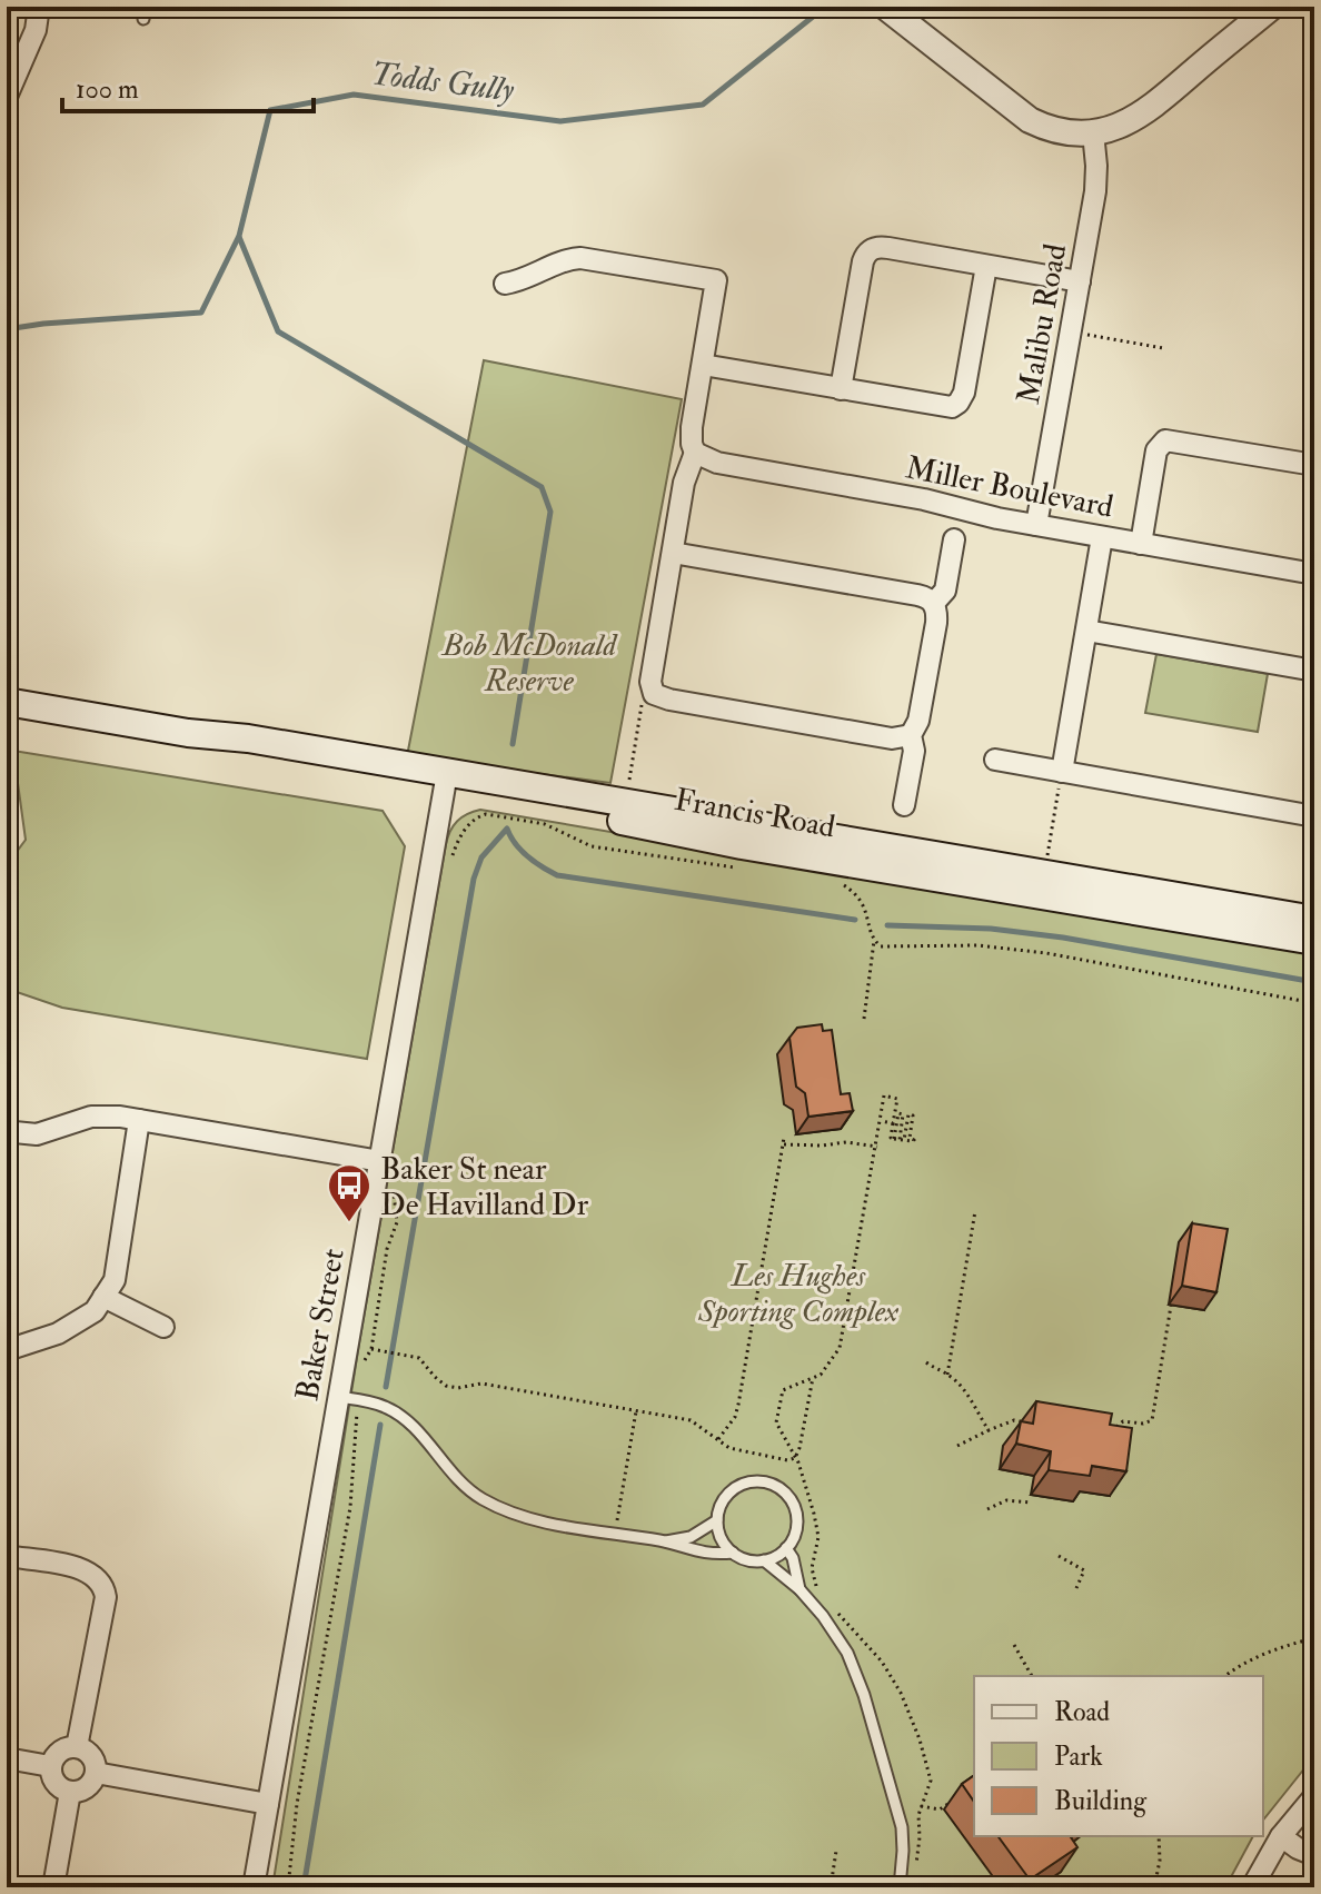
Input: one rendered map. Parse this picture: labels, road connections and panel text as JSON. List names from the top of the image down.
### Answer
{
  "streets": {
    "main road": ["Francis Road"],
    "street": ["Malibu Road", "Miller Boulevard", "Baker Street"]
  },
  "crossings": [
    ["Malibu Road", "Miller Boulevard"],
    ["Francis Road", "Baker Street"]
  ],
  "water": ["Todds Gully"],
  "parks": ["Bob McDonald Reserve", "Les Hughes Sporting Complex"],
  "places": {
    "bus stop": ["Baker St near De Havilland Dr"]
  },
  "legend": ["Road", "Park", "Building"],
  "scale_bar": "100 m"
}
